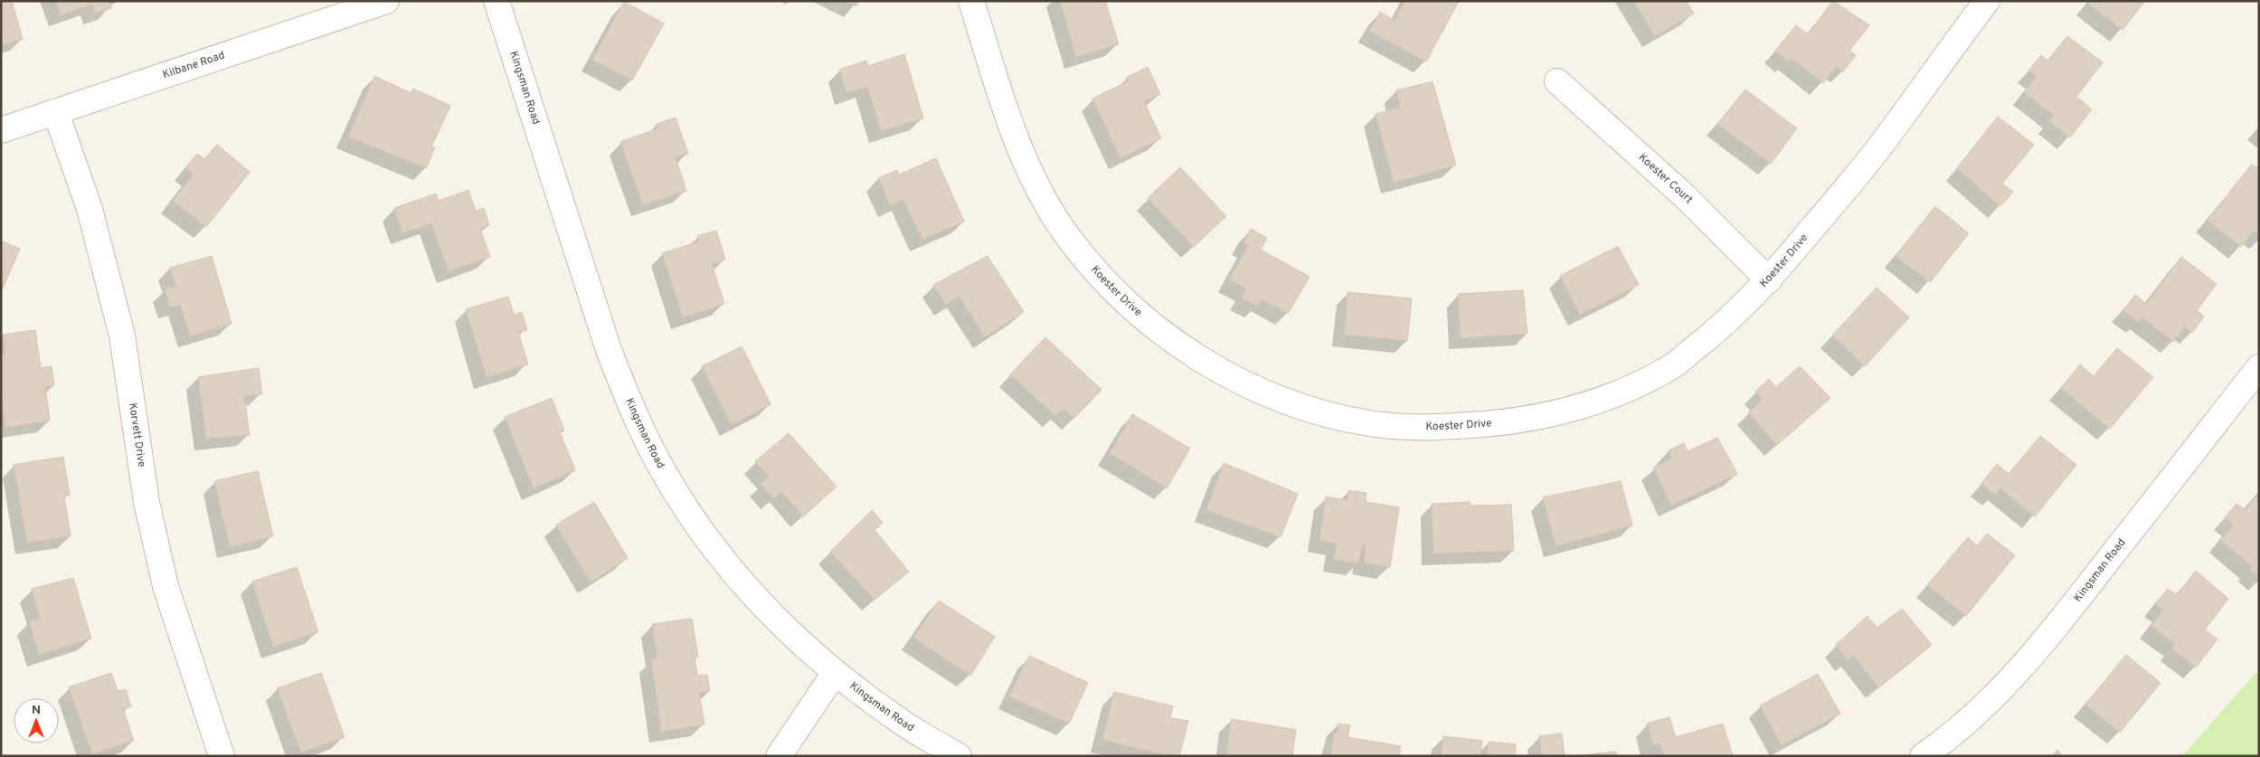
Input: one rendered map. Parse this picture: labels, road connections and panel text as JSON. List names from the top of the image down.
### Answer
{
  "streets": {
    "street": [
      "Kilbane Road",
      "Kingsman Road",
      "Koester Court",
      "Koester Drive",
      "Korvett Drive"
    ]
  },
  "crossings": [
    ["Kilbane Road", "Korvett Drive"],
    ["Koester Court", "Koester Drive"]
  ],
  "north": "top"
}
